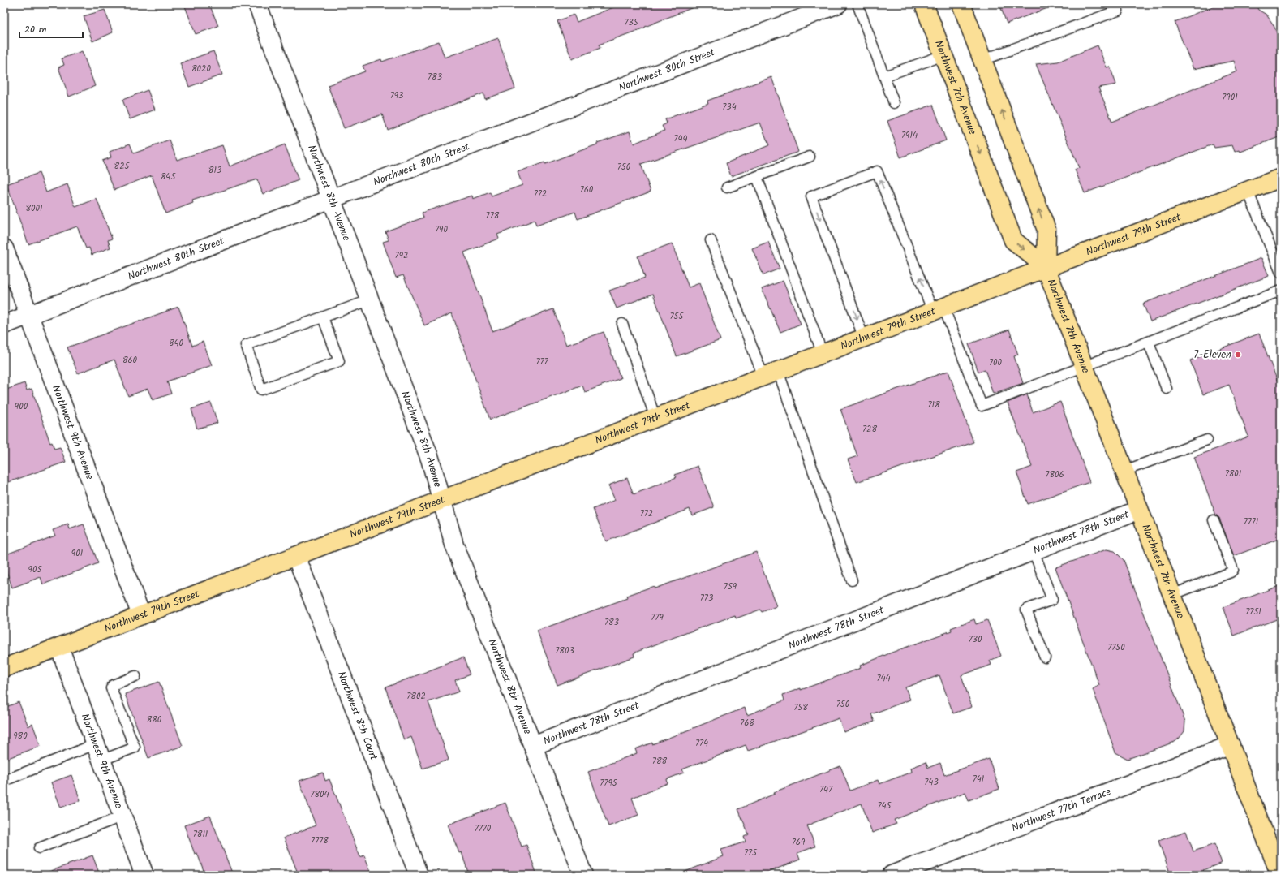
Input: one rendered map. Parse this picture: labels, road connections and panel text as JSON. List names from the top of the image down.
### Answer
{
  "streets": {
    "main road": ["Northwest 7th Avenue", "Northwest 79th Street"],
    "street": [
      "Northwest 80th Street",
      "Northwest 8th Avenue",
      "Northwest 9th Avenue",
      "Northwest 78th Street",
      "Northwest 8th Court",
      "Northwest 77th Terrace"
    ]
  },
  "crossings": [
    ["Northwest 80th Street", "Northwest 8th Avenue"],
    ["Northwest 80th Street", "Northwest 9th Avenue"],
    ["Northwest 7th Avenue", "Northwest 79th Street"],
    ["Northwest 7th Avenue", "Northwest 78th Street"],
    ["Northwest 7th Avenue", "Northwest 77th Terrace"],
    ["Northwest 8th Avenue", "Northwest 79th Street"],
    ["Northwest 8th Avenue", "Northwest 78th Street"],
    ["Northwest 79th Street", "Northwest 9th Avenue"],
    ["Northwest 79th Street", "Northwest 8th Court"]
  ],
  "places": ["7-Eleven"],
  "house_numbers": [
    "735",
    "8020",
    "783",
    "793",
    "7901",
    "734",
    "7914",
    "744",
    "825",
    "750",
    "813",
    "845",
    "760",
    "772",
    "8001",
    "778",
    "790",
    "792",
    "755",
    "840",
    "860",
    "777",
    "700",
    "718",
    "900",
    "728",
    "7801",
    "7806",
    "772",
    "7771",
    "901",
    "905",
    "759",
    "773",
    "7751",
    "779",
    "783",
    "730",
    "7750",
    "7803",
    "744",
    "7802",
    "750",
    "758",
    "880",
    "768",
    "980",
    "774",
    "788",
    "741",
    "743",
    "7795",
    "747",
    "7804",
    "745",
    "7770",
    "7811",
    "7778",
    "769",
    "775"
  ],
  "scale_bar": "20 m"
}
